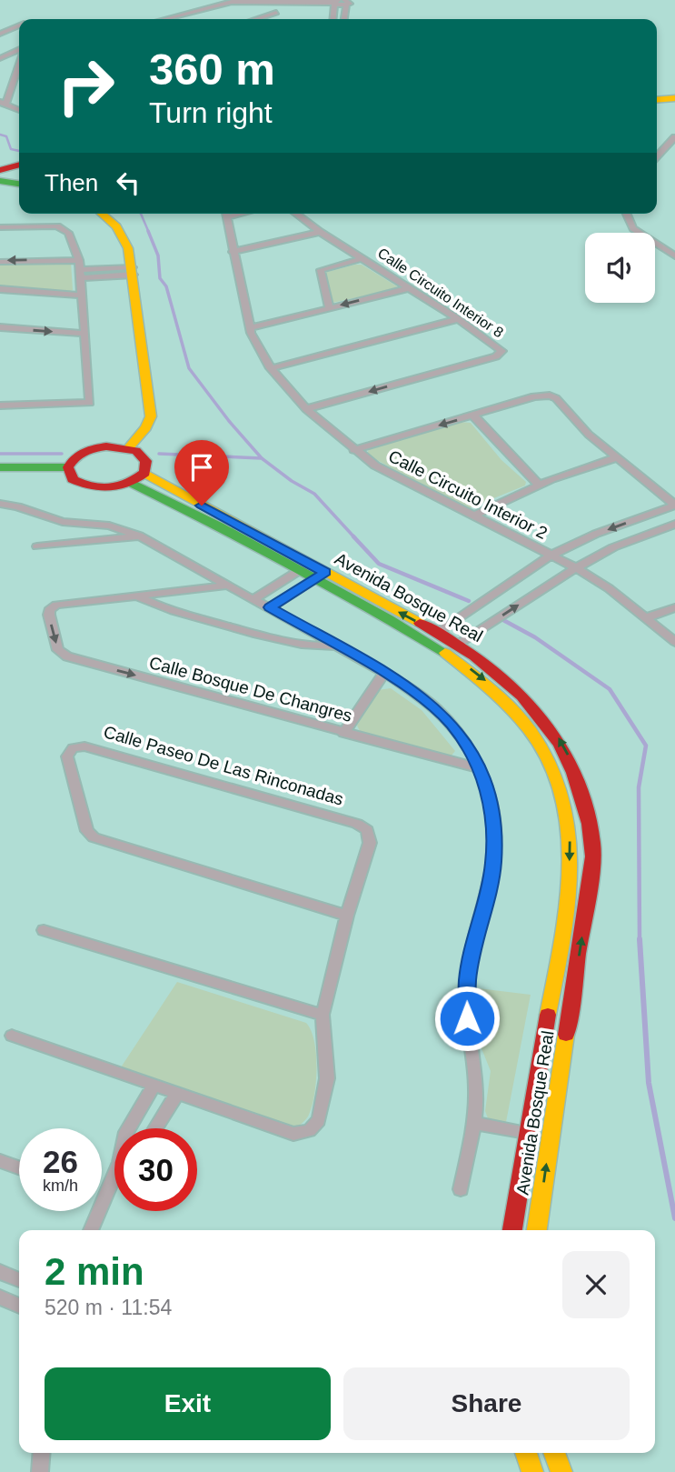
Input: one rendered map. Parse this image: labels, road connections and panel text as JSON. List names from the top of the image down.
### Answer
{
  "streets": {
    "main road": ["Avenida Bosque Real"],
    "street": [
      "Calle Circuito Interior 8",
      "Calle Circuito Interior 2",
      "Calle Bosque De Changres",
      "Calle Paseo De Las Rinconadas"
    ]
  },
  "crossings": [
    ["Calle Circuito Interior 8", "Calle Circuito Interior 2"]
  ],
  "page": {
    "turn": ["360 m", "Turn right"],
    "then": "Then",
    "speed": "26 km/h",
    "limit": "30",
    "heading": ["2 min", "520 m · 11:54"],
    "buttons": ["Exit", "Share"]
  }
}
